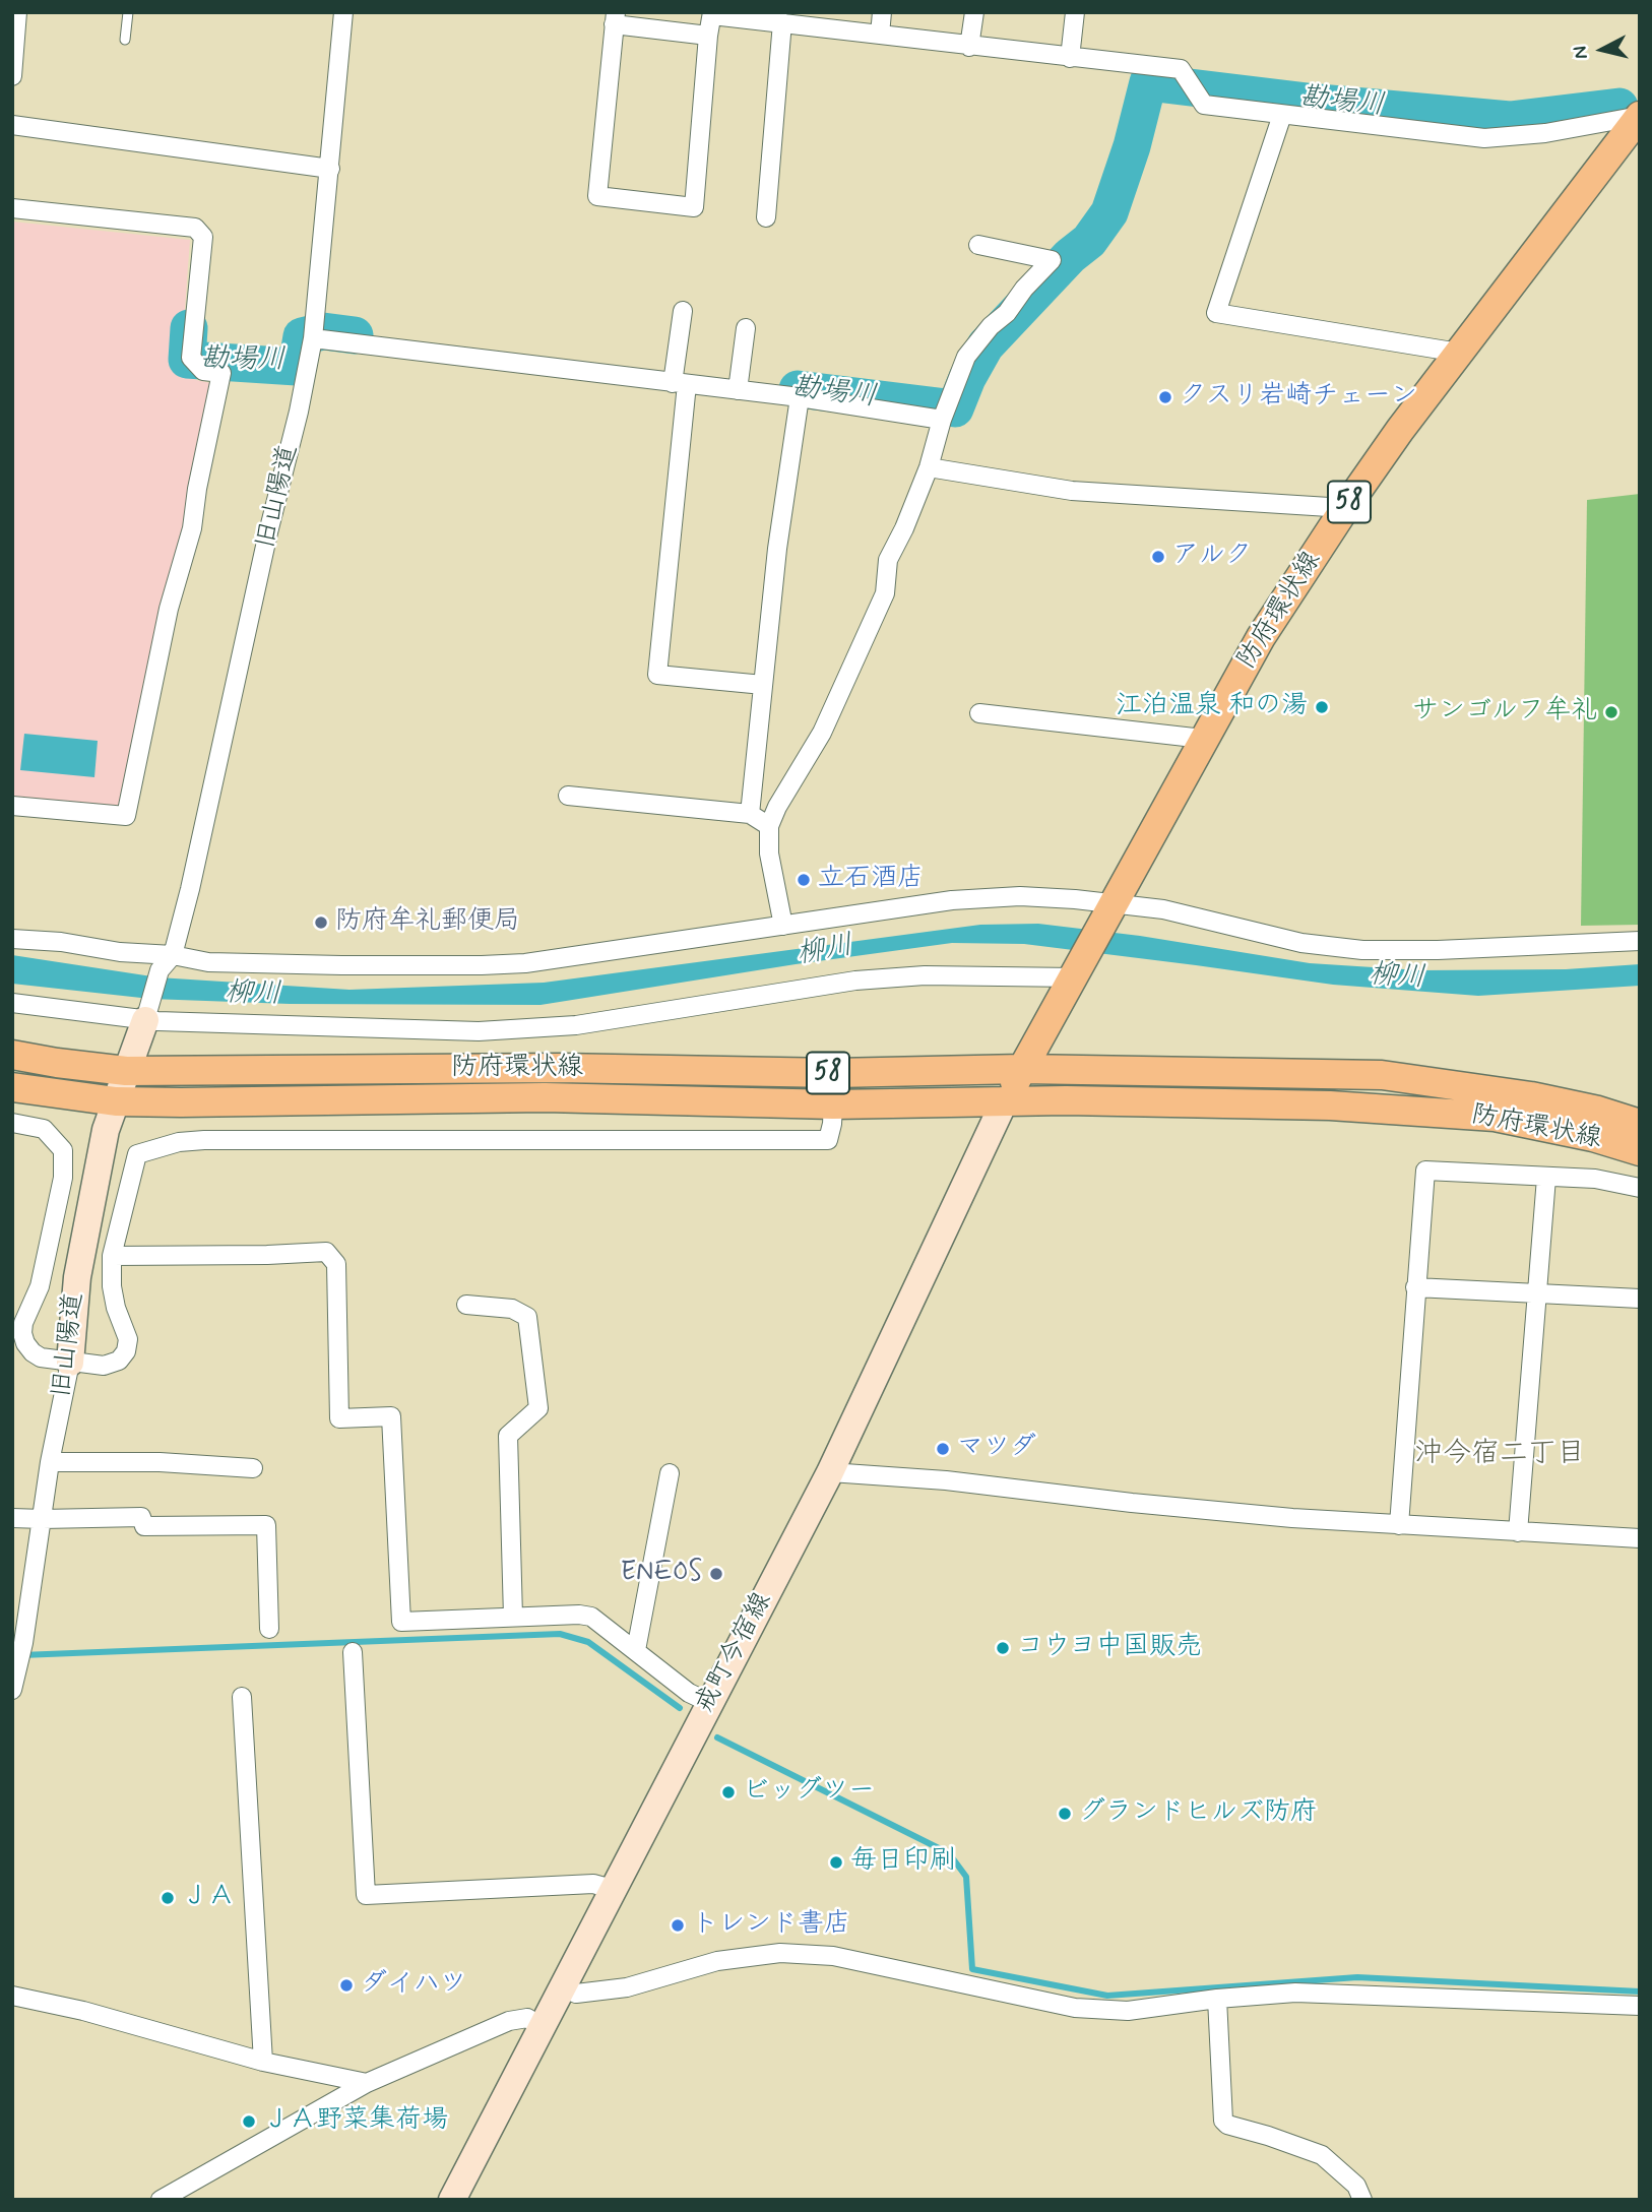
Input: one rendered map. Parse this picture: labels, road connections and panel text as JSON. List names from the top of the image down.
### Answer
{
  "streets": {
    "main road": ["58", "防府環状線"],
    "street": ["旧山陽道", "戒町今宿線"]
  },
  "crossings": [
    ["旧山陽道", "防府環状線"],
    ["防府環状線", "戒町今宿線"]
  ],
  "districts": ["沖今宿二丁目"],
  "water": ["勘場川", "柳川"],
  "places": [
    "クスリ岩崎チェーン",
    "アルク",
    "江泊温泉 和の湯",
    "サンゴルフ牟礼",
    "立石酒店",
    "防府牟礼郵便局",
    "マツダ",
    "ENEOS",
    "コウヨ中国販売",
    "ビッグツー",
    "グランドヒルズ防府",
    "毎日印刷",
    "ＪＡ",
    "トレンド書店",
    "ダイハツ",
    "ＪＡ野菜集荷場"
  ],
  "north": "left"
}
